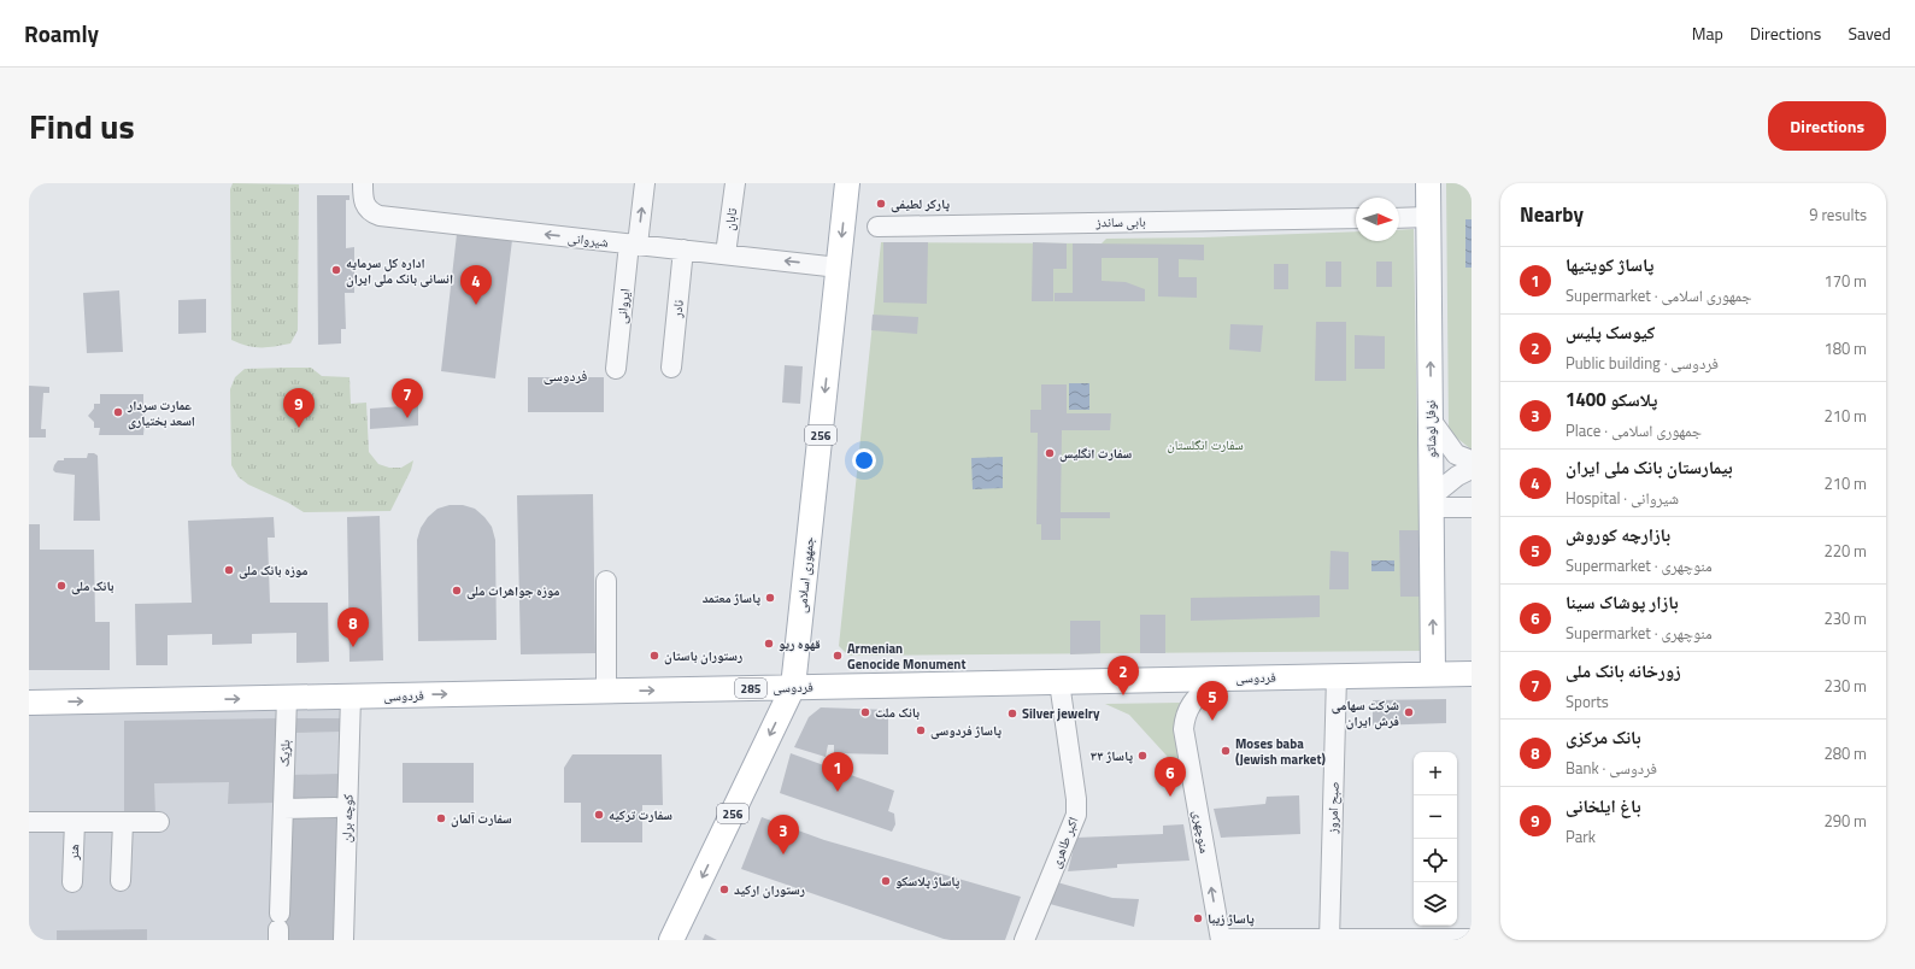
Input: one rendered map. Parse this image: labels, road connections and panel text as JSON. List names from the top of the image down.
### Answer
{
  "streets": {
    "main road": [
      "نوفل لوشاتو",
      "256",
      "جمهوری اسلامی",
      "فردوسی",
      "285"
    ],
    "street": [
      "تابان",
      "بابی ساندز",
      "شیروانی",
      "ایروانی",
      "نادر",
      "بلژیک",
      "صبح امروز",
      "کوچه برلن",
      "منوچهری",
      "اکبر طاهری",
      "هنر"
    ]
  },
  "crossings": [
    ["تابان", "شیروانی"],
    ["شیروانی", "ایروانی"],
    ["شیروانی", "نادر"],
    ["شیروانی", "جمهوری اسلامی"],
    ["نوفل لوشاتو", "فردوسی"],
    ["جمهوری اسلامی", "فردوسی"],
    ["فردوسی", "بلژیک"],
    ["فردوسی", "صبح امروز"],
    ["فردوسی", "کوچه برلن"],
    ["فردوسی", "منوچهری"],
    ["فردوسی", "اکبر طاهری"]
  ],
  "one_way": [
    "شیروانی",
    "نوفل لوشاتو",
    "جمهوری اسلامی",
    "فردوسی",
    "منوچهری"
  ],
  "districts": ["فردوسی"],
  "parks": ["سفارت انگلستان"],
  "places": [
    "پارکر لطیفی",
    "اداره کل سرمایه انسانی بانک ملی ایران",
    "عمارت سردار اسعد بختیاری",
    "سفارت انگلیس",
    "موزه بانک ملی",
    "بانک ملی",
    "موزه جواهرات ملی",
    "پاساژ معتمد",
    "قهوه ریو",
    "رستوران باستان",
    "Armenian Genocide Monument",
    "بانک ملت",
    "شرکت سهامی فرش ایران",
    "Silver jewelry",
    "پاساژ فردوسی",
    "Moses baba (Jewish market)",
    "پاساژ ۳۳",
    "سفارت ترکیه",
    "سفارت آلمان",
    "پاساژ پلاسکو",
    "رستوران ارکید",
    "پاساژ زیبا"
  ],
  "north": "right",
  "page": {
    "header": "Roamly",
    "nav": ["Map", "Directions", "Saved"],
    "title": "Find us",
    "buttons": "Directions",
    "heading": ["Nearby", "9 results"],
    "list": [
      {
        "mark": "1",
        "name": "پاساژ کویتیها",
        "note": "Supermarket · جمهوری اسلامی",
        "value": "170 m"
      },
      {
        "mark": "2",
        "name": "کیوسک پلیس",
        "note": "Public building · فردوسی",
        "value": "180 m"
      },
      {
        "mark": "3",
        "name": "پلاسکو 1400",
        "note": "Place · جمهوری اسلامی",
        "value": "210 m"
      },
      {
        "mark": "4",
        "name": "بیمارستان بانک ملی ایران",
        "note": "Hospital · شیروانی",
        "value": "210 m"
      },
      {
        "mark": "5",
        "name": "بازارچه کوروش",
        "note": "Supermarket · منوچهری",
        "value": "220 m"
      },
      {
        "mark": "6",
        "name": "بازار پوشاک سینا",
        "note": "Supermarket · منوچهری",
        "value": "230 m"
      },
      {
        "mark": "7",
        "name": "زورخانه بانک ملی",
        "note": "Sports",
        "value": "230 m"
      },
      {
        "mark": "8",
        "name": "بانک مرکزی",
        "note": "Bank · فردوسی",
        "value": "280 m"
      },
      {
        "mark": "9",
        "name": "باغ ایلخانی",
        "note": "Park",
        "value": "290 m"
      }
    ],
    "pins": [
      "4",
      "7",
      "9",
      "8",
      "2",
      "5",
      "1",
      "6",
      "3"
    ],
    "map_buttons": ["+", "−"]
  }
}
